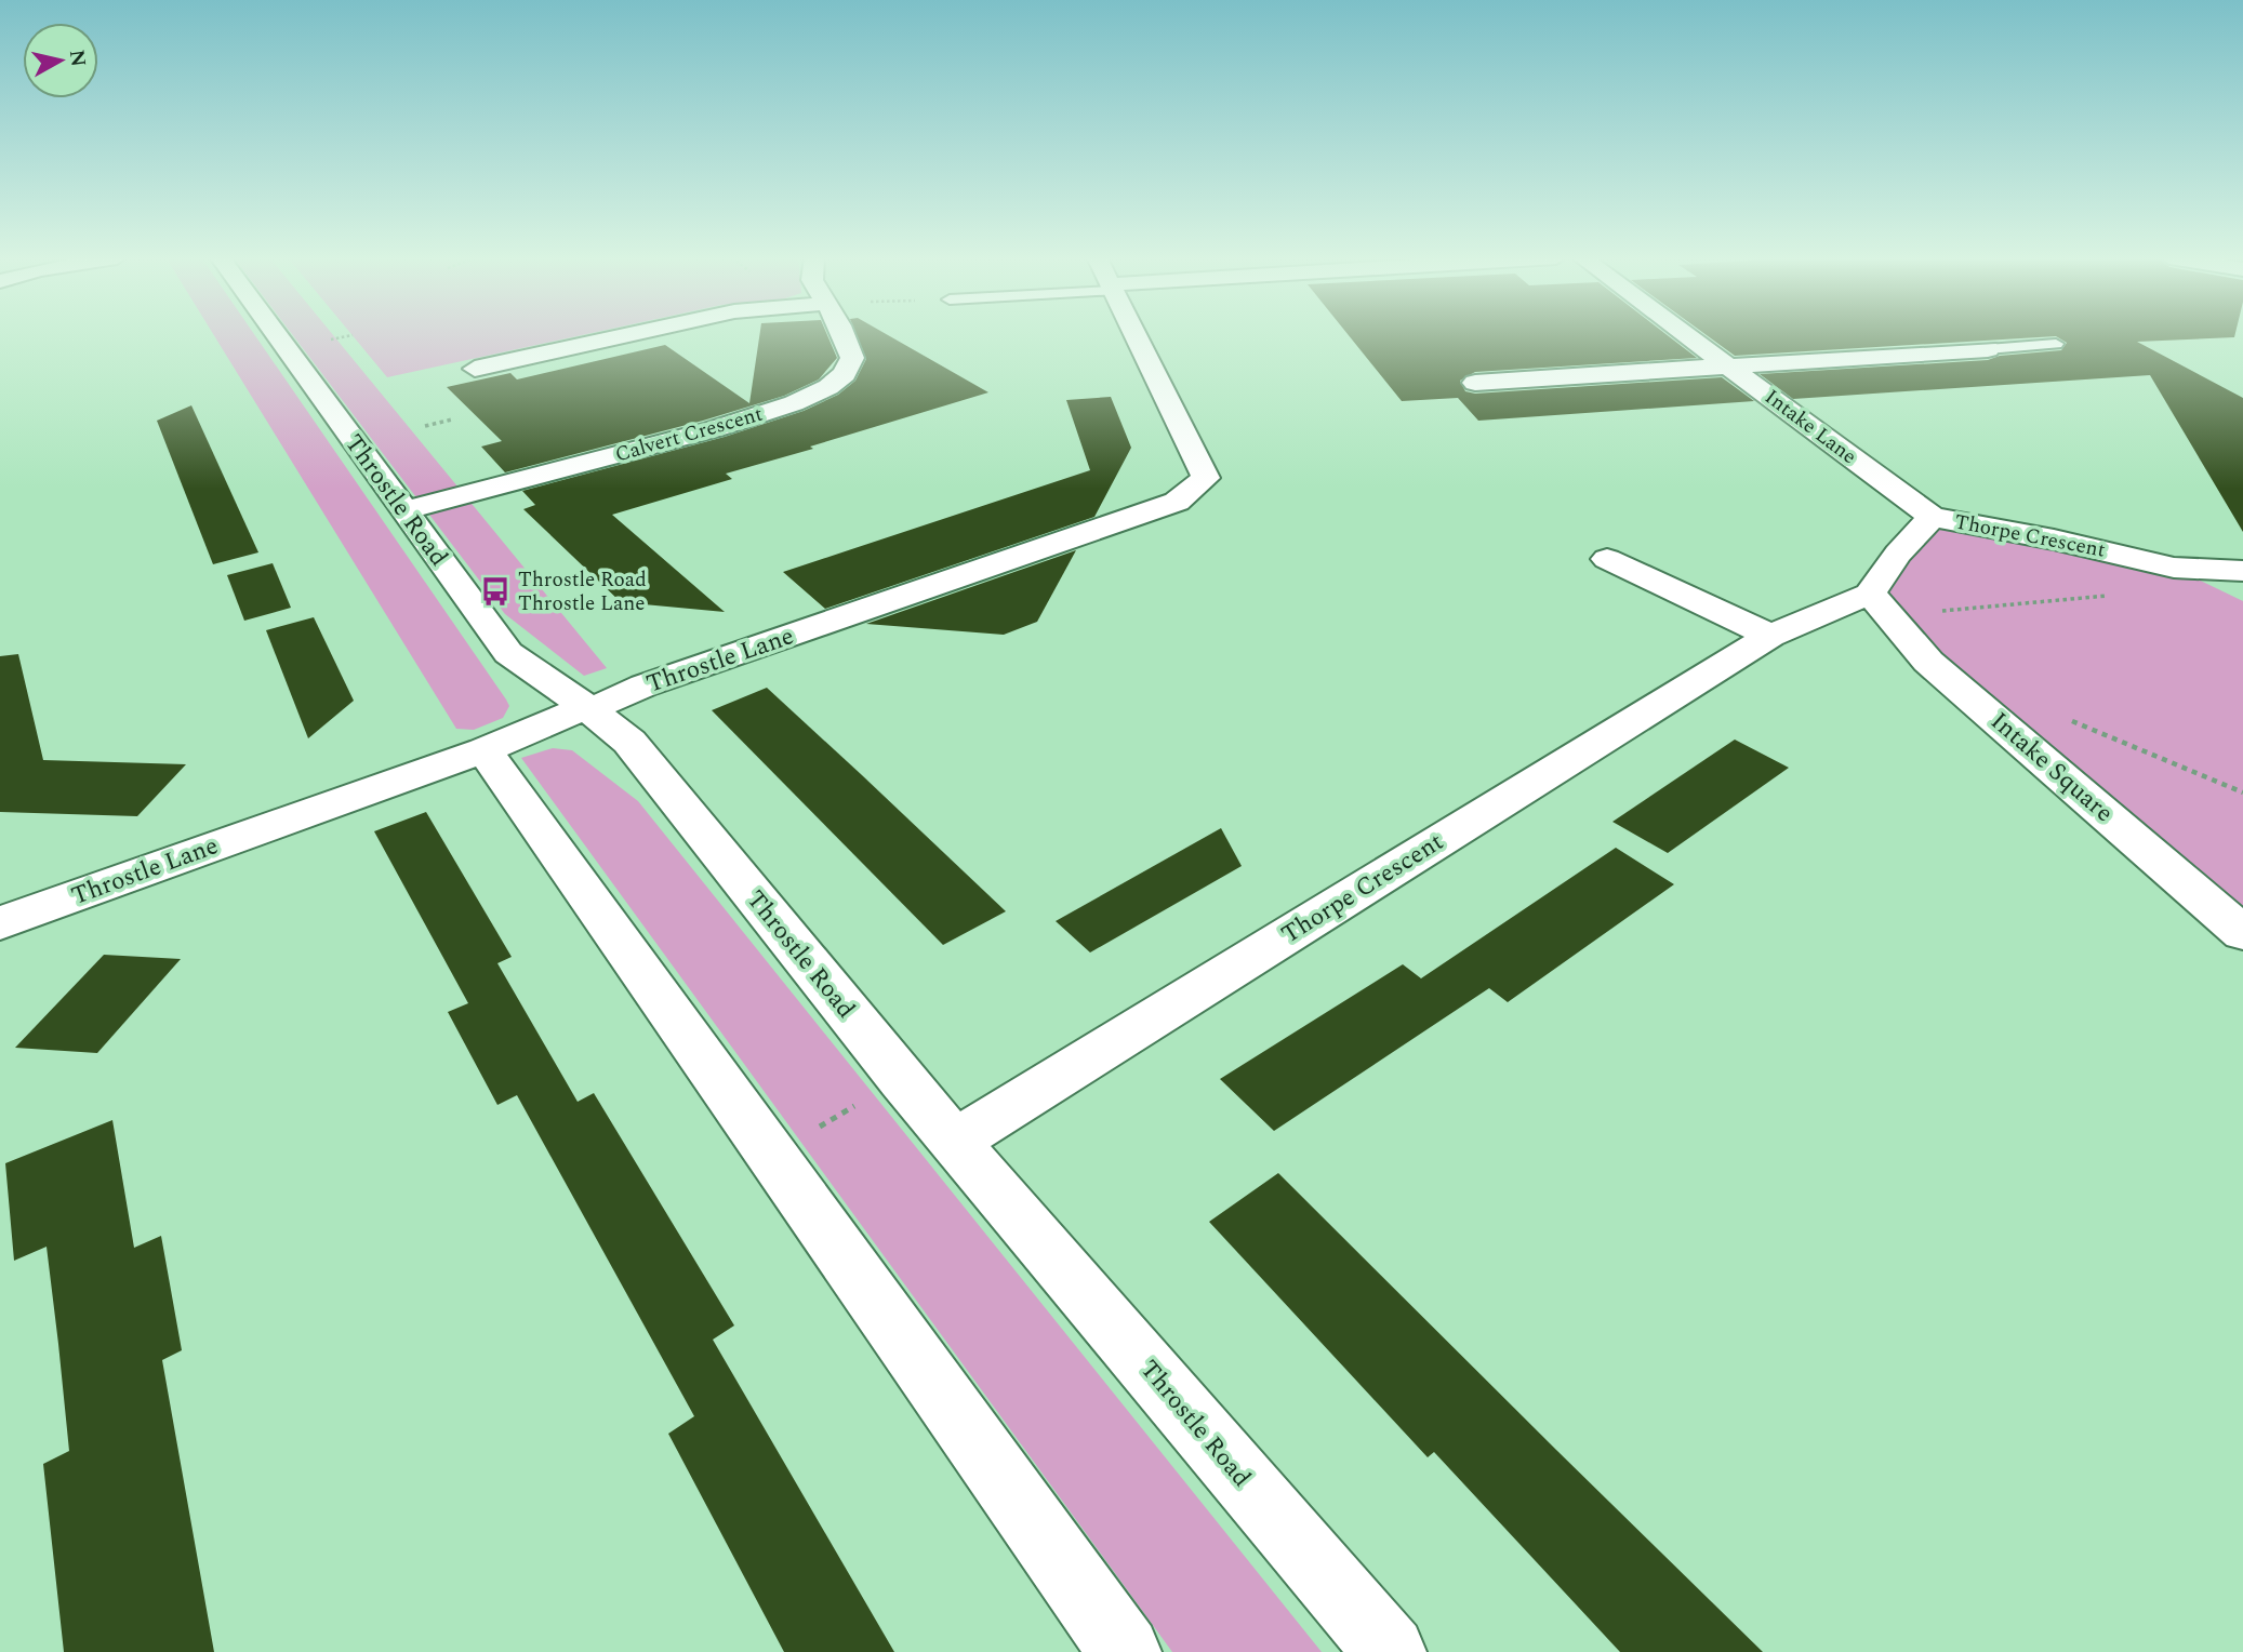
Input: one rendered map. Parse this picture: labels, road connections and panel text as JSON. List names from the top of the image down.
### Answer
{
  "streets": {
    "street": [
      "Intake Lane",
      "Calvert Crescent",
      "Throstle Road",
      "Thorpe Crescent",
      "Throstle Lane",
      "Intake Square"
    ]
  },
  "crossings": [
    ["Intake Lane", "Thorpe Crescent"],
    ["Calvert Crescent", "Throstle Road"],
    ["Throstle Road", "Thorpe Crescent"],
    ["Throstle Road", "Throstle Lane"],
    ["Thorpe Crescent", "Intake Square"]
  ],
  "places": {
    "bus stop": ["Throstle Road Throstle Lane"]
  },
  "north": "right"
}
